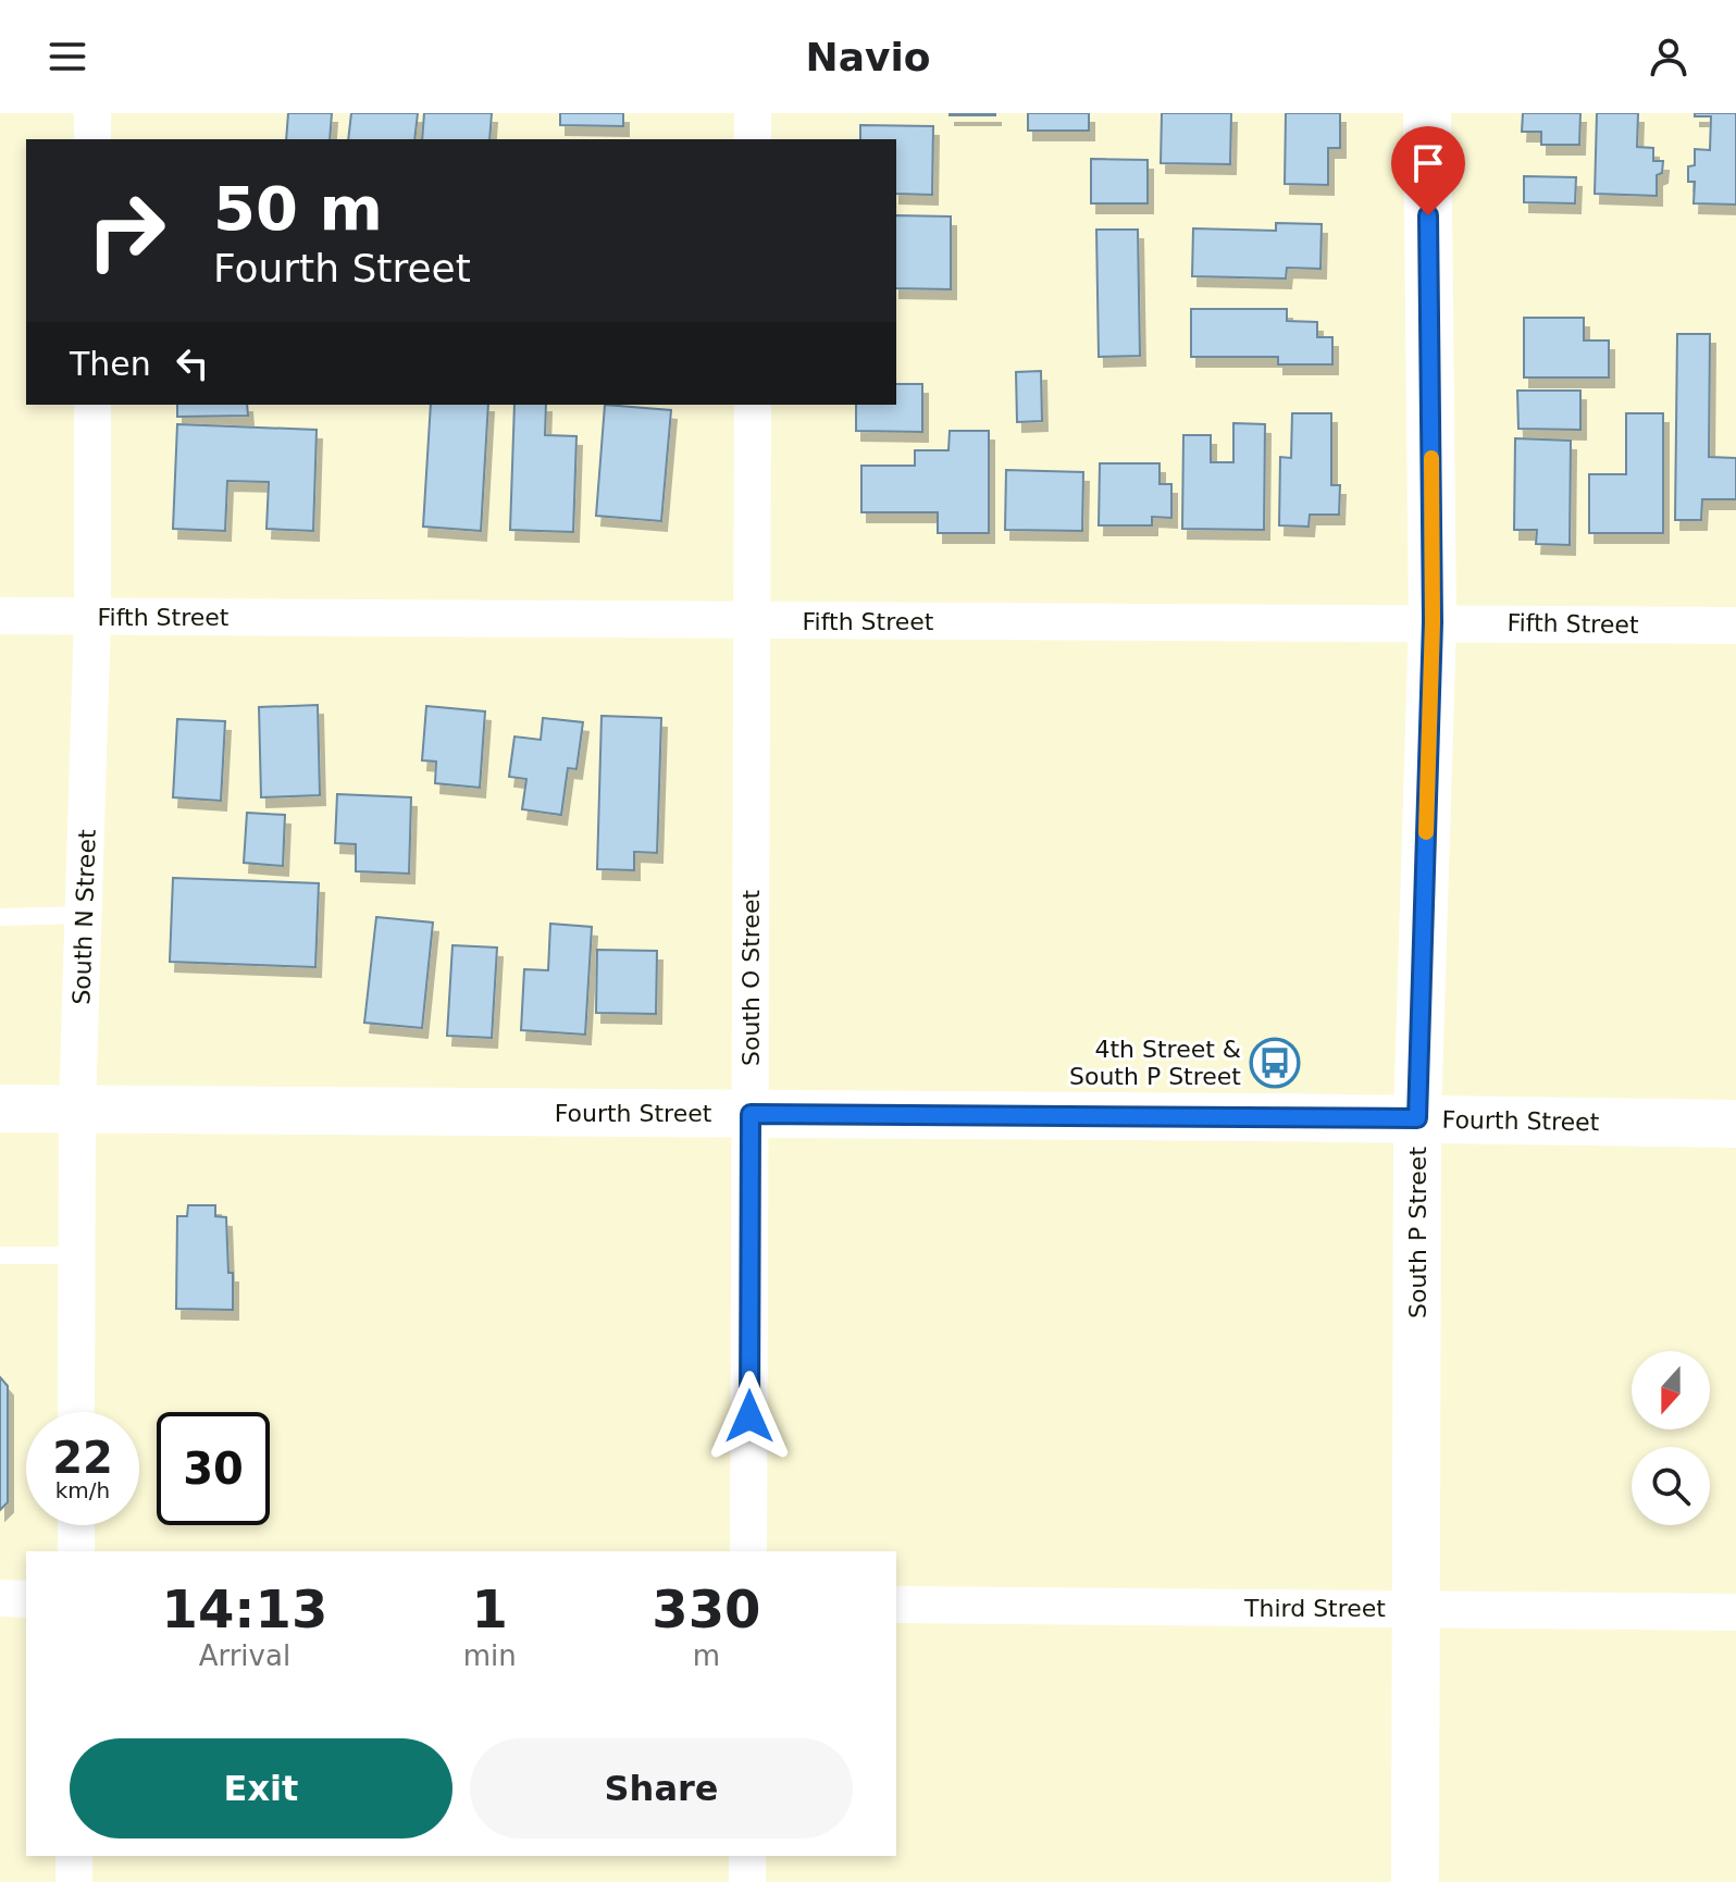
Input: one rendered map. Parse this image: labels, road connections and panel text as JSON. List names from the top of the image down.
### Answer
{
  "streets": {
    "street": [
      "Fifth Street",
      "South N Street",
      "South O Street",
      "Fourth Street",
      "South P Street",
      "Third Street"
    ]
  },
  "crossings": [
    ["Fifth Street", "South N Street"],
    ["Fifth Street", "South O Street"],
    ["Fifth Street", "South P Street"],
    ["South N Street", "Fourth Street"],
    ["South O Street", "Fourth Street"],
    ["Fourth Street", "South P Street"],
    ["South P Street", "Third Street"]
  ],
  "places": {
    "bus stop": ["4th Street & South P Street"]
  },
  "north": "bottom",
  "page": {
    "header": "Navio",
    "turn": ["50 m", "Fourth Street"],
    "then": "Then",
    "speed": "22 km/h",
    "limit": "30",
    "eta": [
      "14:13",
      "Arrival",
      "1",
      "min",
      "330",
      "m"
    ],
    "buttons": ["Exit", "Share"]
  }
}
